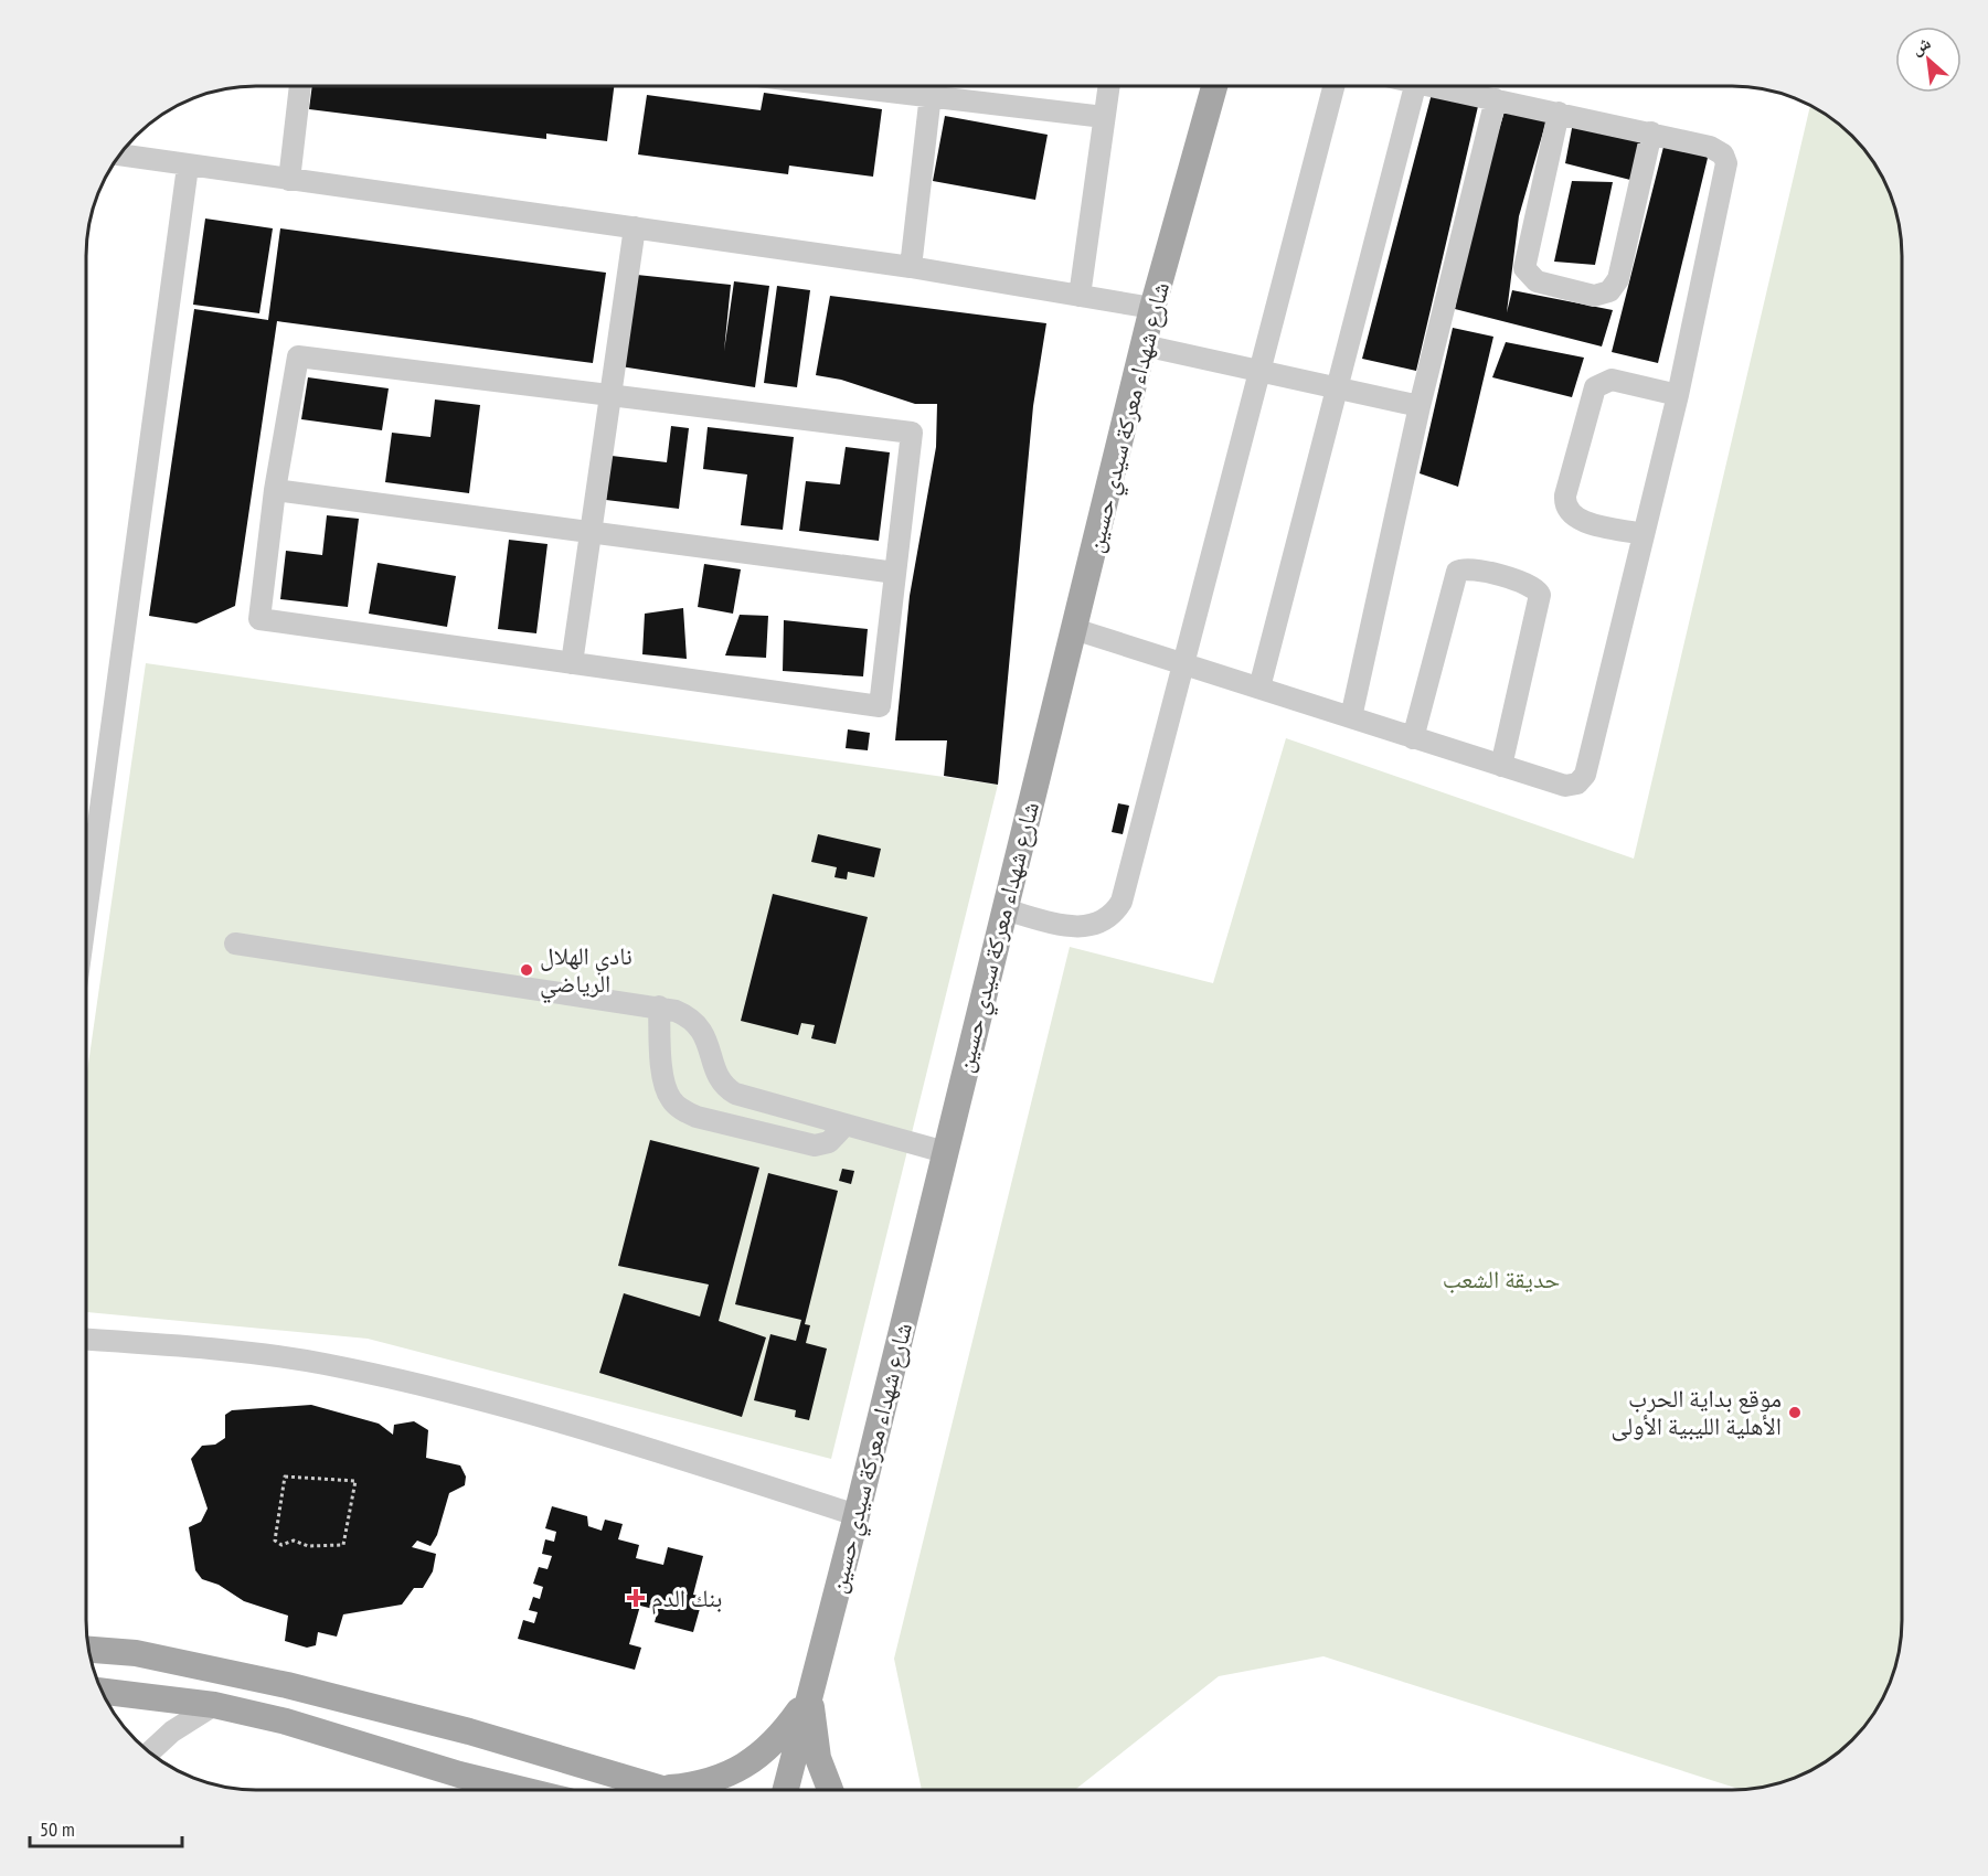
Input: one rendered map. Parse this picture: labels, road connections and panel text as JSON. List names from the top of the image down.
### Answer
{
  "streets": {
    "main road": ["شارع شهداء معركة سيدي حسين"]
  },
  "parks": ["حديقة الشعب"],
  "places": {
    "other": ["نادي الهلال الرياضي", "موقع بداية الحرب الأهلية الليبية الأولى"],
    "health": ["بنك الدم"]
  },
  "scale_bar": "50 m",
  "north": "top left"
}
